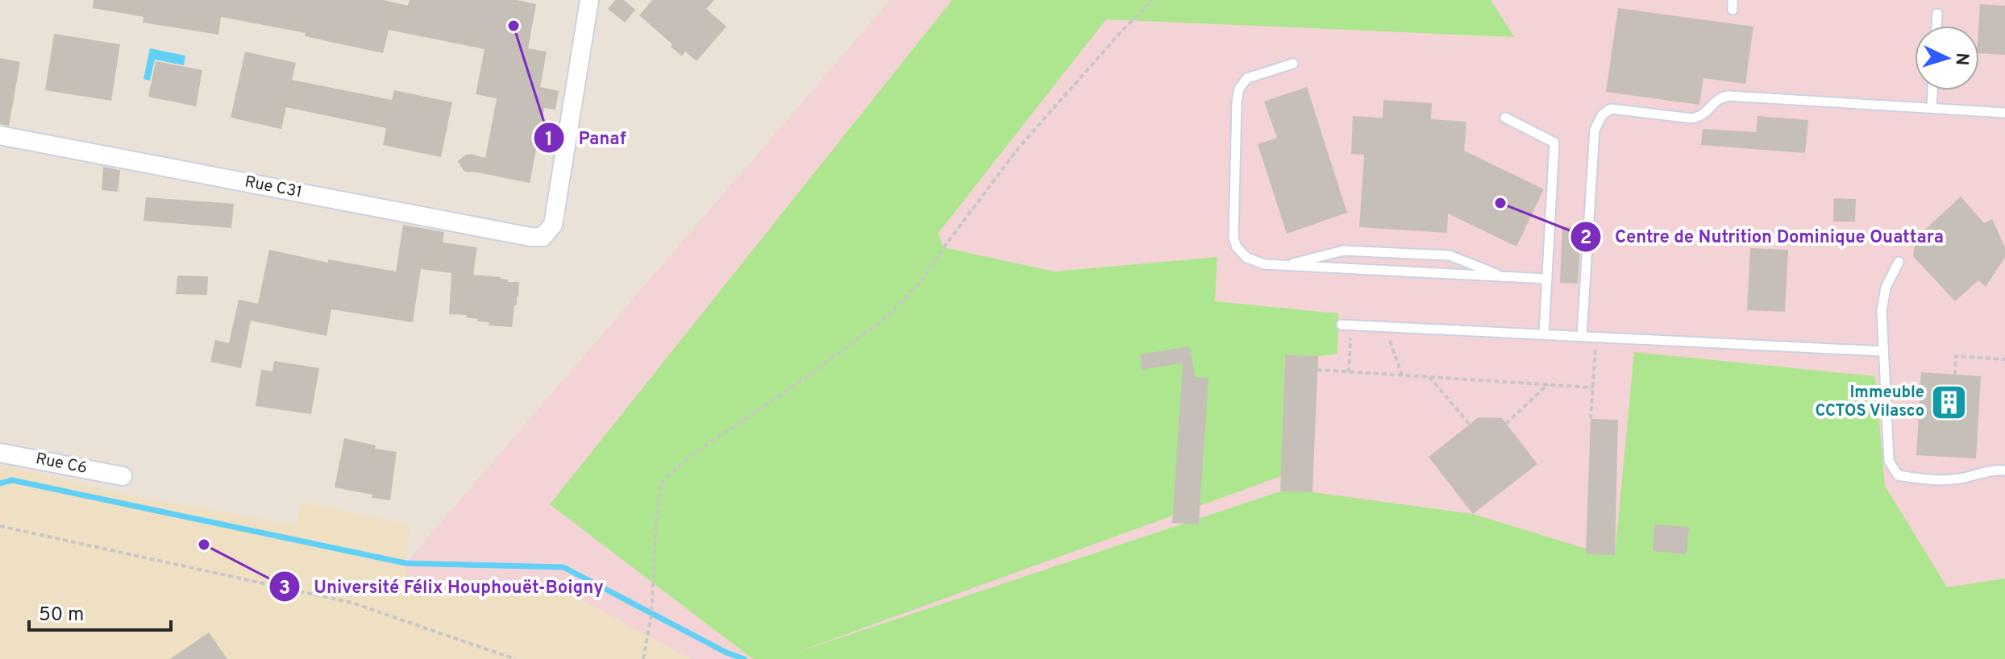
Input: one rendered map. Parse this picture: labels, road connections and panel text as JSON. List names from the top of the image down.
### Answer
{
  "streets": {
    "street": ["Rue C31", "Rue C6"]
  },
  "places": {
    "other": ["Panaf", "Centre de Nutrition Dominique Ouattara", "Université Félix Houphouët-Boigny"],
    "building": ["Immeuble CCTOS Vilasco"]
  },
  "scale_bar": "50 m",
  "north": "right"
}
